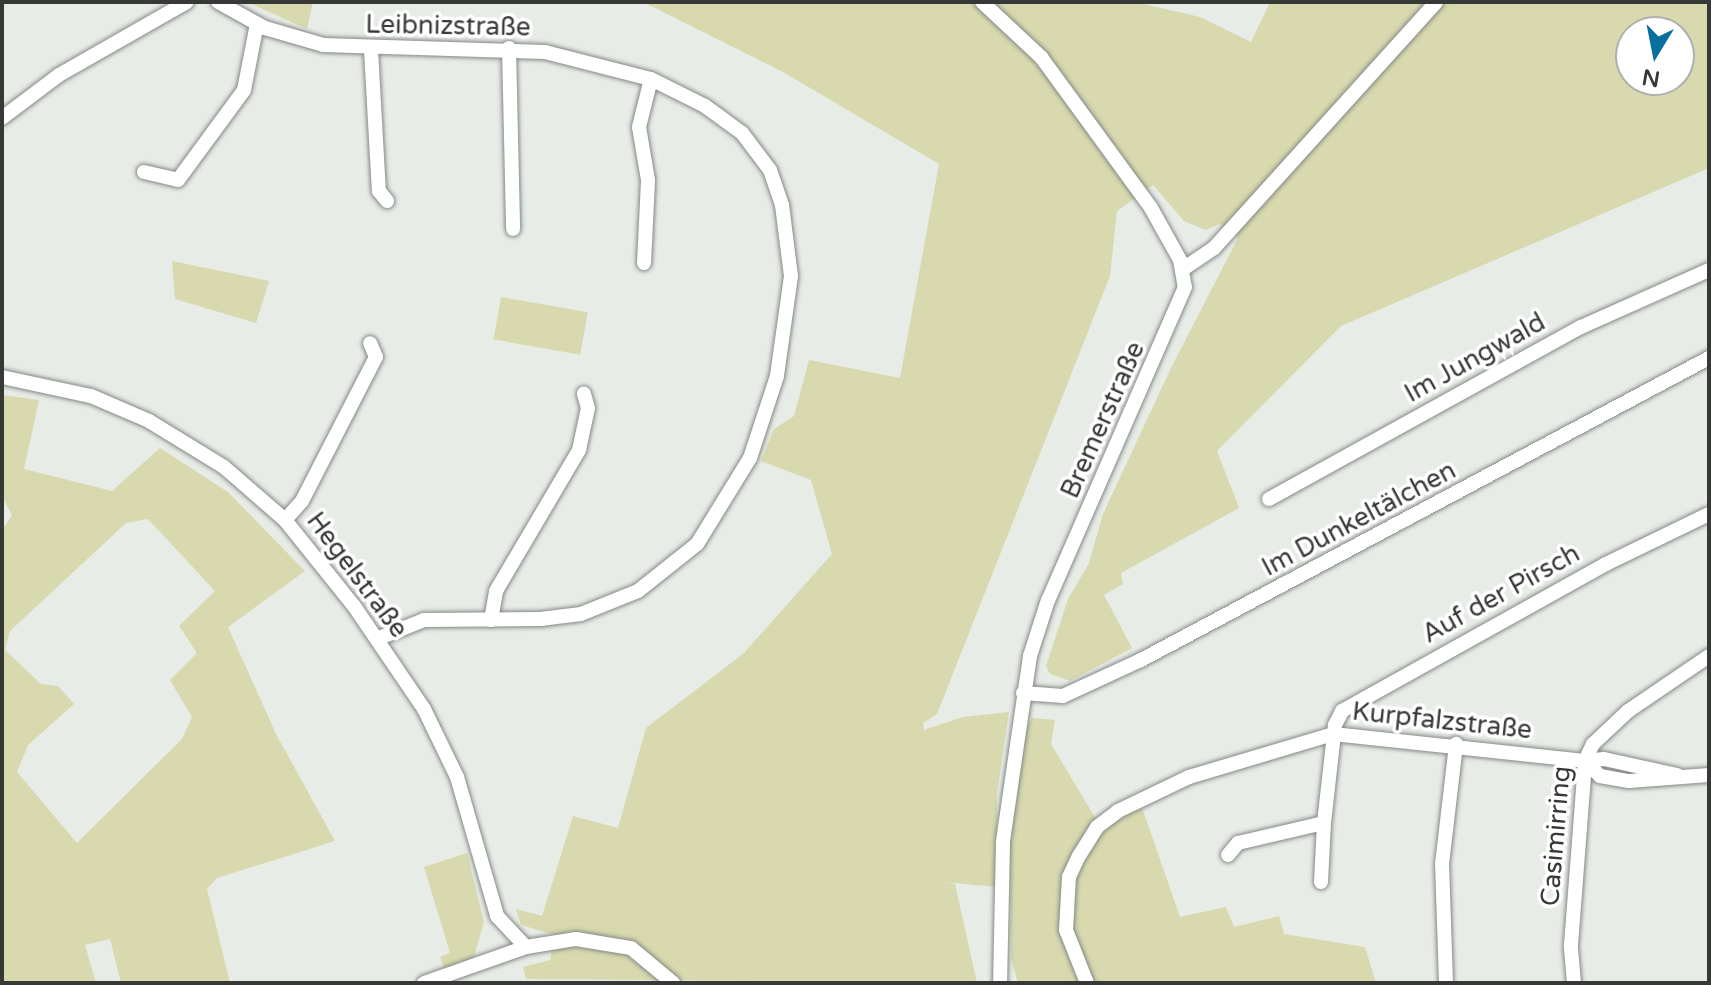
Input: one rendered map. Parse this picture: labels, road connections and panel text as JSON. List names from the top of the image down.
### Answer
{
  "streets": {
    "street": [
      "Leibnizstraße",
      "Im Jungwald",
      "Bremerstraße",
      "Im Dunkeltälchen",
      "Hegelstraße",
      "Auf der Pirsch",
      "Kurpfalzstraße",
      "Casimirring"
    ]
  },
  "crossings": [
    ["Leibnizstraße", "Hegelstraße"],
    ["Bremerstraße", "Im Dunkeltälchen"],
    ["Auf der Pirsch", "Kurpfalzstraße"],
    ["Kurpfalzstraße", "Casimirring"]
  ],
  "north": "bottom"
}
